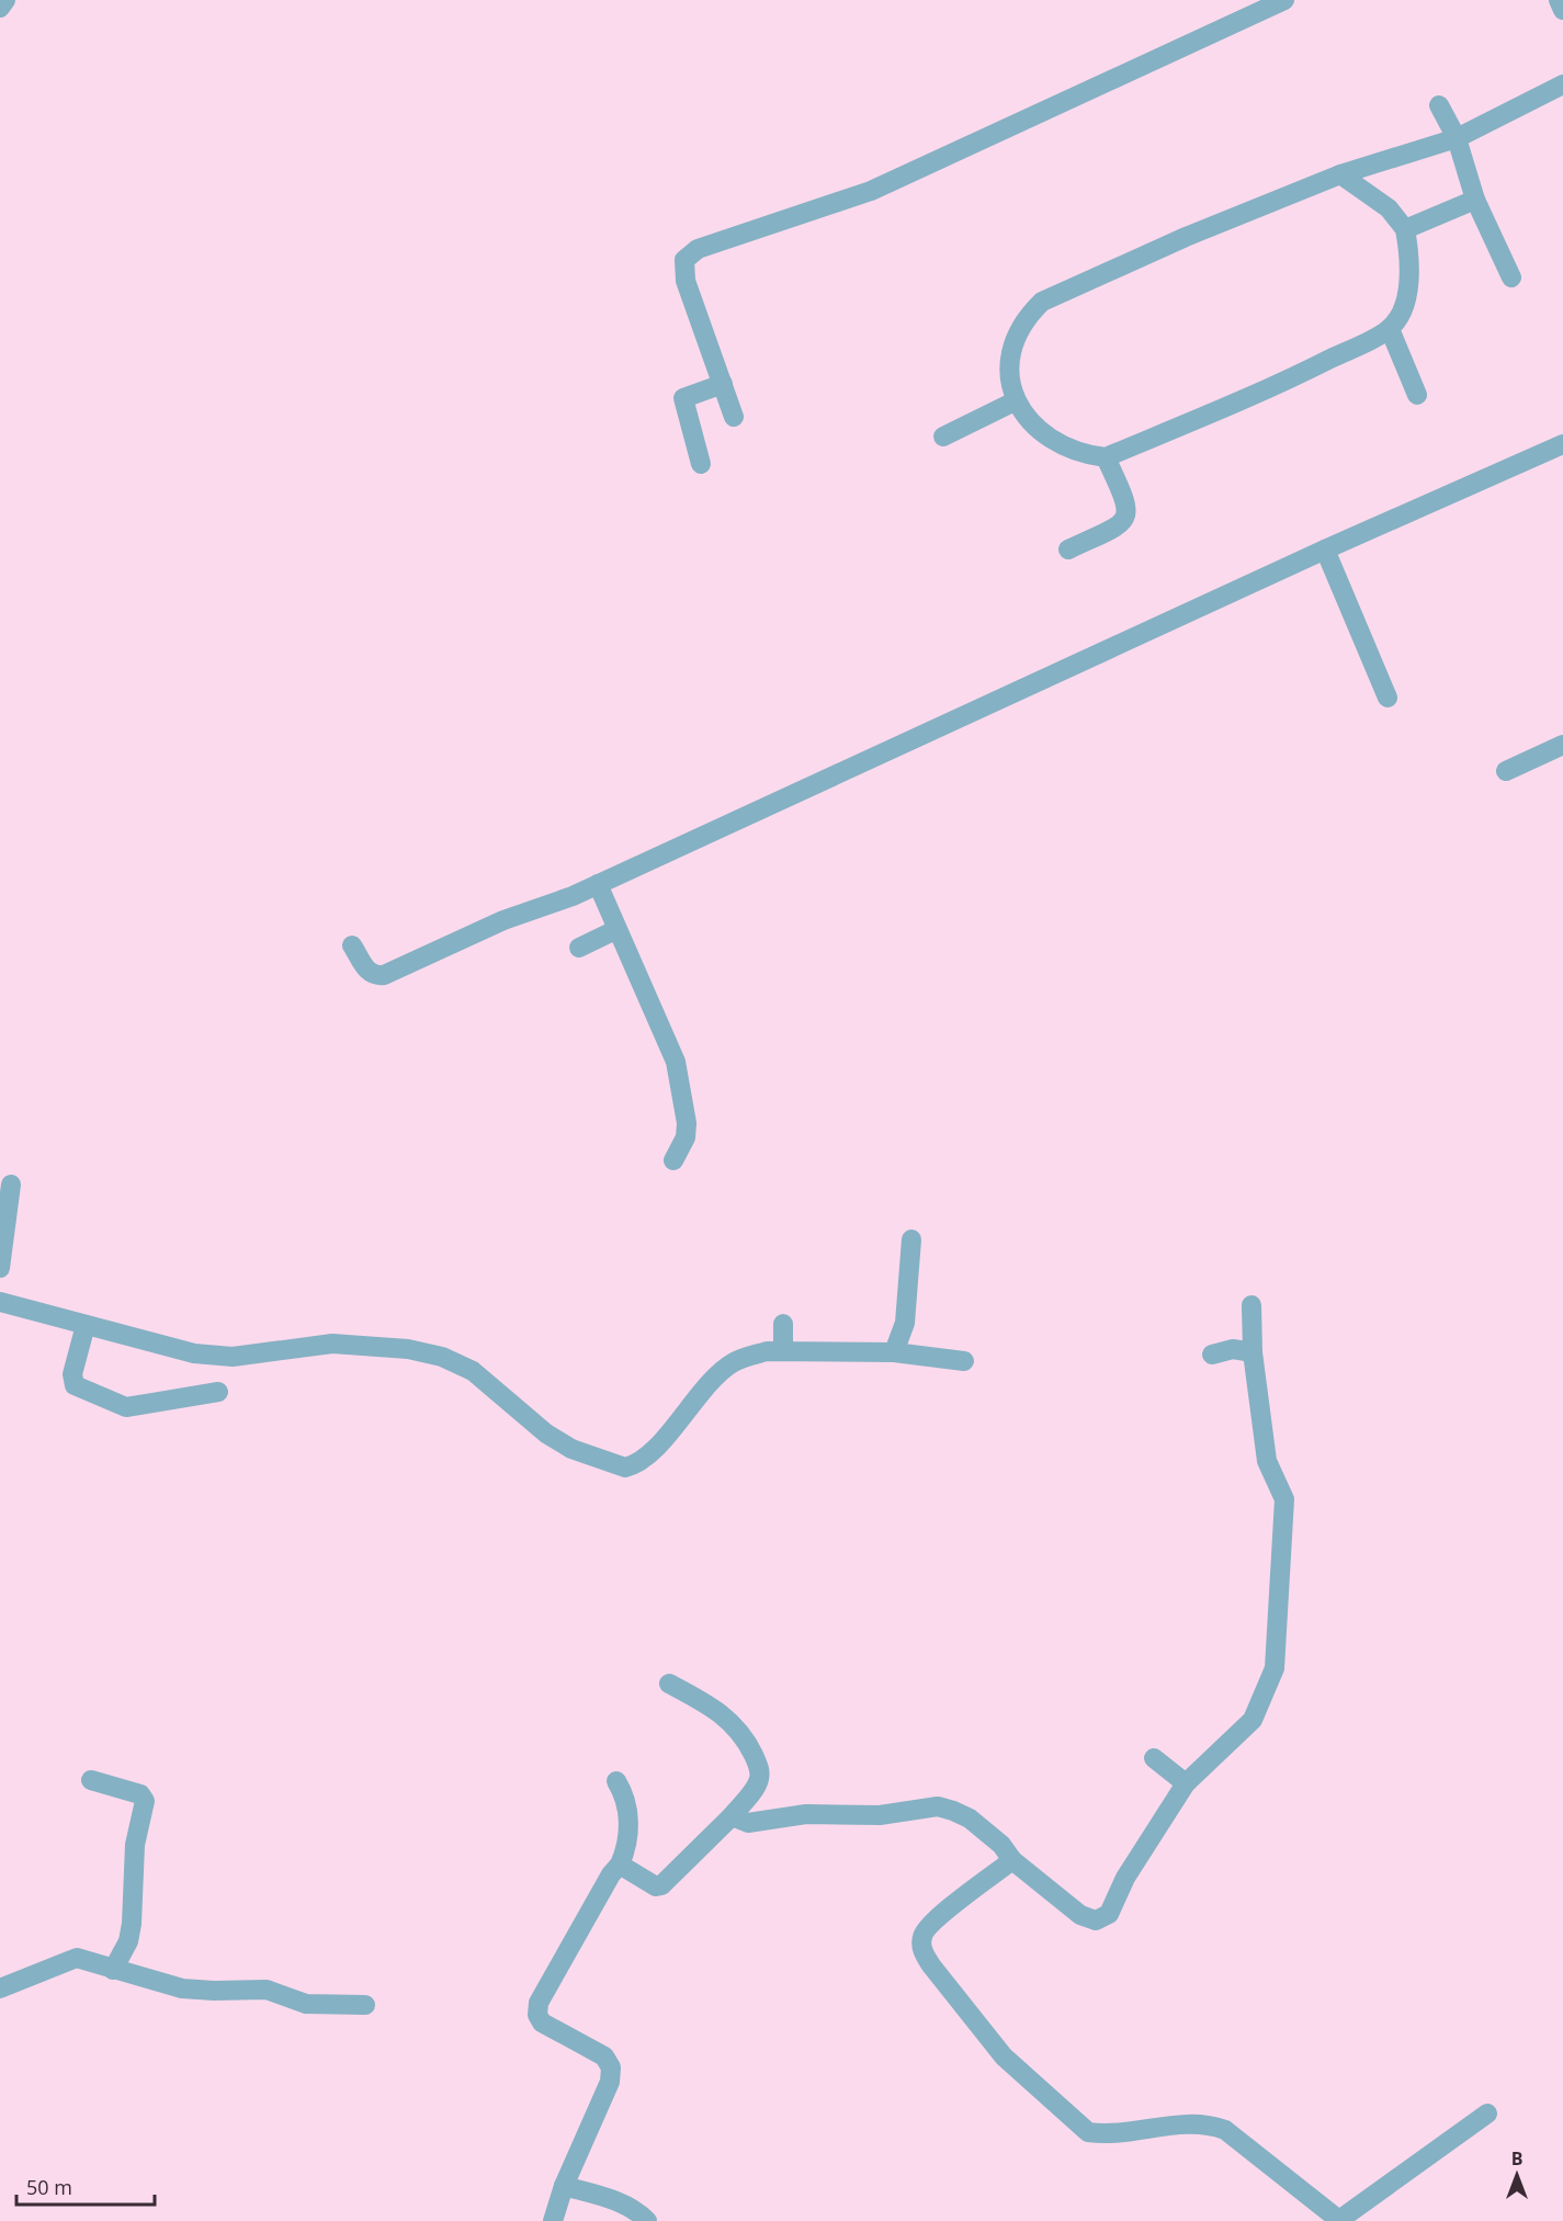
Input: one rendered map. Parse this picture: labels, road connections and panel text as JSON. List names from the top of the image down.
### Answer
{
  "scale_bar": "50 m",
  "north": "top"
}
